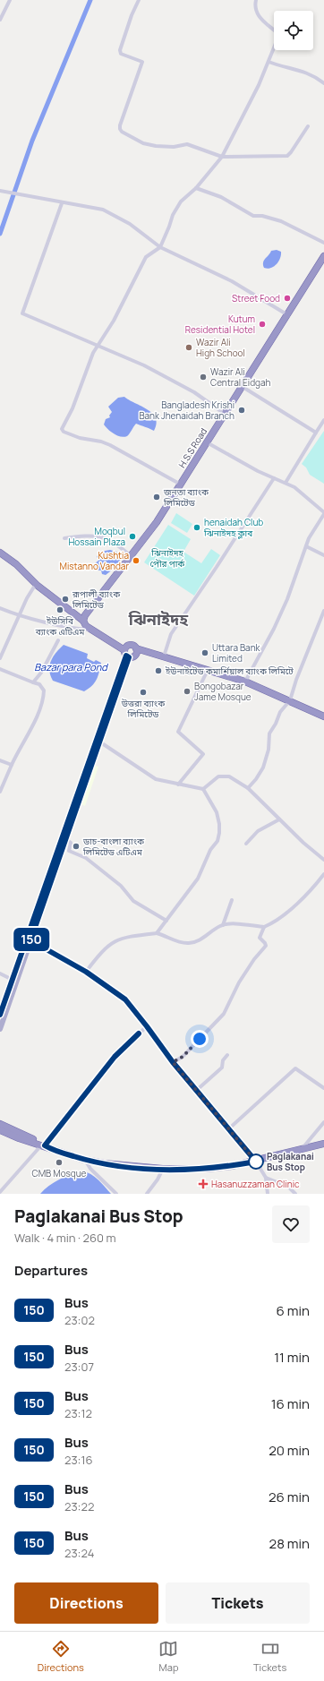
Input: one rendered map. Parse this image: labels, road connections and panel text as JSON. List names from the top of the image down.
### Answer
{
  "streets": {
    "highway": ["H.S.S Road"]
  },
  "districts": ["ঝিনাইদহ"],
  "water": ["Bazar para Pond"],
  "parks": ["ঝিনাইদহ পৌর পার্ক"],
  "places": {
    "other": [
      "Street Food",
      "Kutum Residential Hotel",
      "Wazir Ali High School",
      "Wazir Ali Central Eidgah",
      "Bangladesh Krishi Bank Jhenaidah Branch",
      "জনতা ব্যাংক লিমিটেড",
      "henaidah Club ঝিনাইদহ ক্লাব",
      "Moqbul Hossain Plaza",
      "Kushtia Mistanno Vandar",
      "রূপালী ব্যাংক লিমিটেড",
      "ইউসিবি ব্যাংক এটিএম",
      "Uttara Bank Limited",
      "ইউনাইটেড কমার্শিয়াল ব্যাংক লিমিটে",
      "Bongobazar Jame Mosque",
      "উত্তরা ব্যাংক লিমিটেড",
      "ডাচ-বাংলা ব্যাংক লিমিটেড এটিএম",
      "Paglakanai Bus Stop",
      "CMB Mosque"
    ],
    "health": ["Hasanuzzaman Clinic"]
  },
  "lines": ["bus line 150"],
  "page": {
    "on_map": "150",
    "heading": [
      ["Paglakanai Bus Stop", "Walk · 4 min · 260 m"],
      "Departures"
    ],
    "list": [
      {
        "mark": "150",
        "name": "Bus",
        "note": "23:02",
        "value": "6 min"
      },
      {
        "mark": "150",
        "name": "Bus",
        "note": "23:07",
        "value": "11 min"
      },
      {
        "mark": "150",
        "name": "Bus",
        "note": "23:12",
        "value": "16 min"
      },
      {
        "mark": "150",
        "name": "Bus",
        "note": "23:16",
        "value": "20 min"
      },
      {
        "mark": "150",
        "name": "Bus",
        "note": "23:22",
        "value": "26 min"
      },
      {
        "mark": "150",
        "name": "Bus",
        "note": "23:24",
        "value": "28 min"
      }
    ],
    "buttons": ["Directions", "Tickets"],
    "tabs": ["Directions", "Map", "Tickets"]
  }
}
